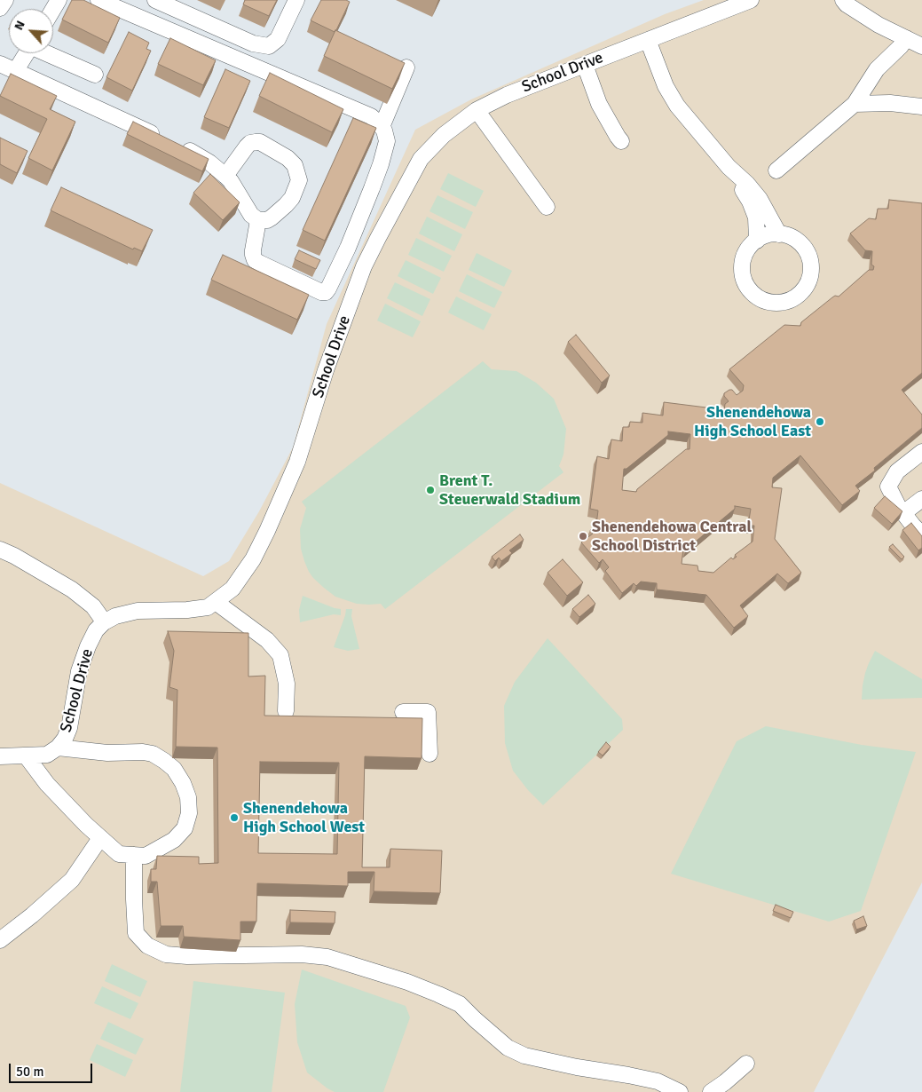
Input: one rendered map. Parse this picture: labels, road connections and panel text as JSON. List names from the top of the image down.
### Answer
{
  "streets": {
    "street": ["School Drive"]
  },
  "places": [
    "Shenendehowa High School East",
    "Brent T. Steuerwald Stadium",
    "Shenendehowa Central School District",
    "Shenendehowa High School West"
  ],
  "scale_bar": "50 m",
  "north": "top left"
}
